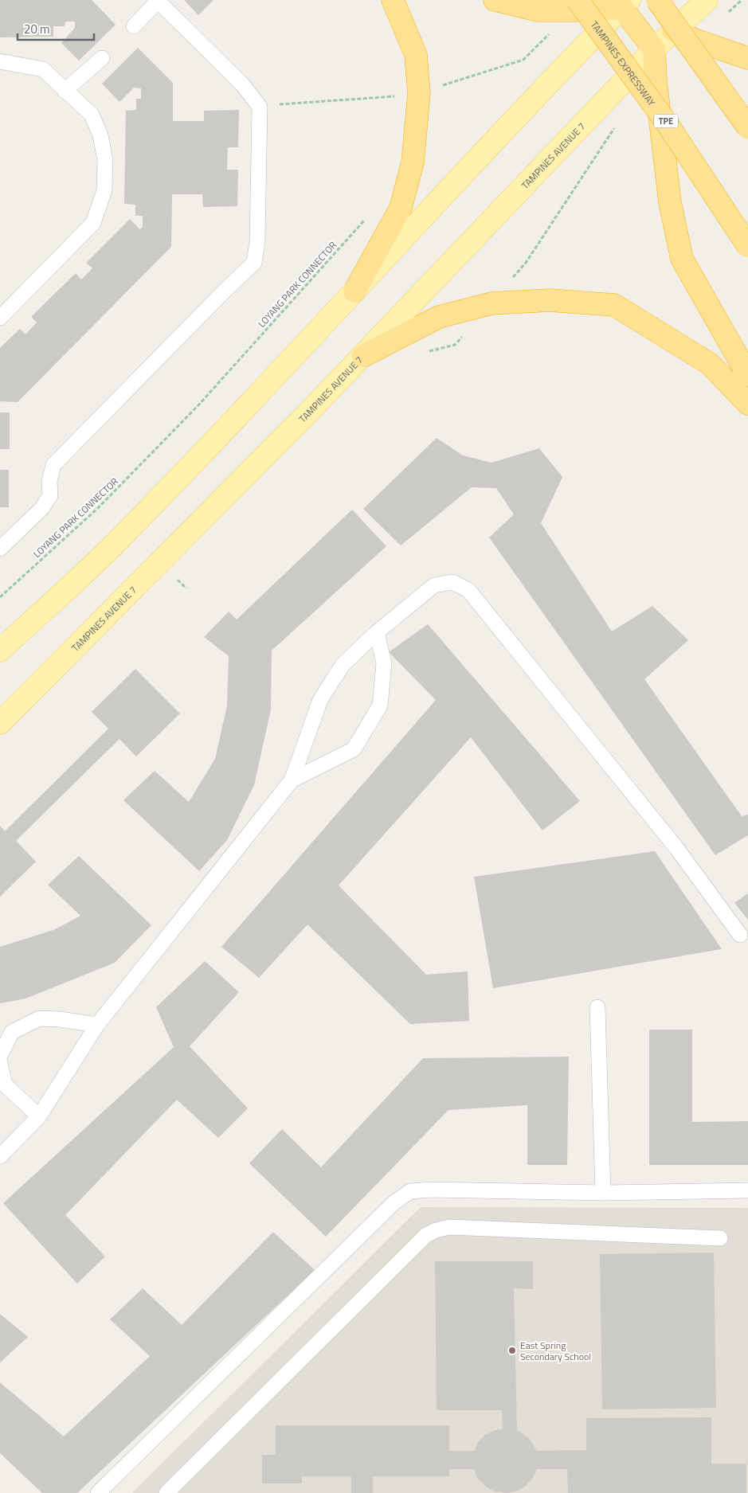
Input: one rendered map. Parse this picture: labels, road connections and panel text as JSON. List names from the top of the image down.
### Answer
{
  "streets": {
    "highway": ["TAMPINES EXPRESSWAY", "TPE"],
    "main road": ["TAMPINES AVENUE 7"],
    "path": ["LOYANG PARK CONNECTOR"]
  },
  "places": ["East Spring Secondary School"],
  "scale_bar": "20 m"
}
